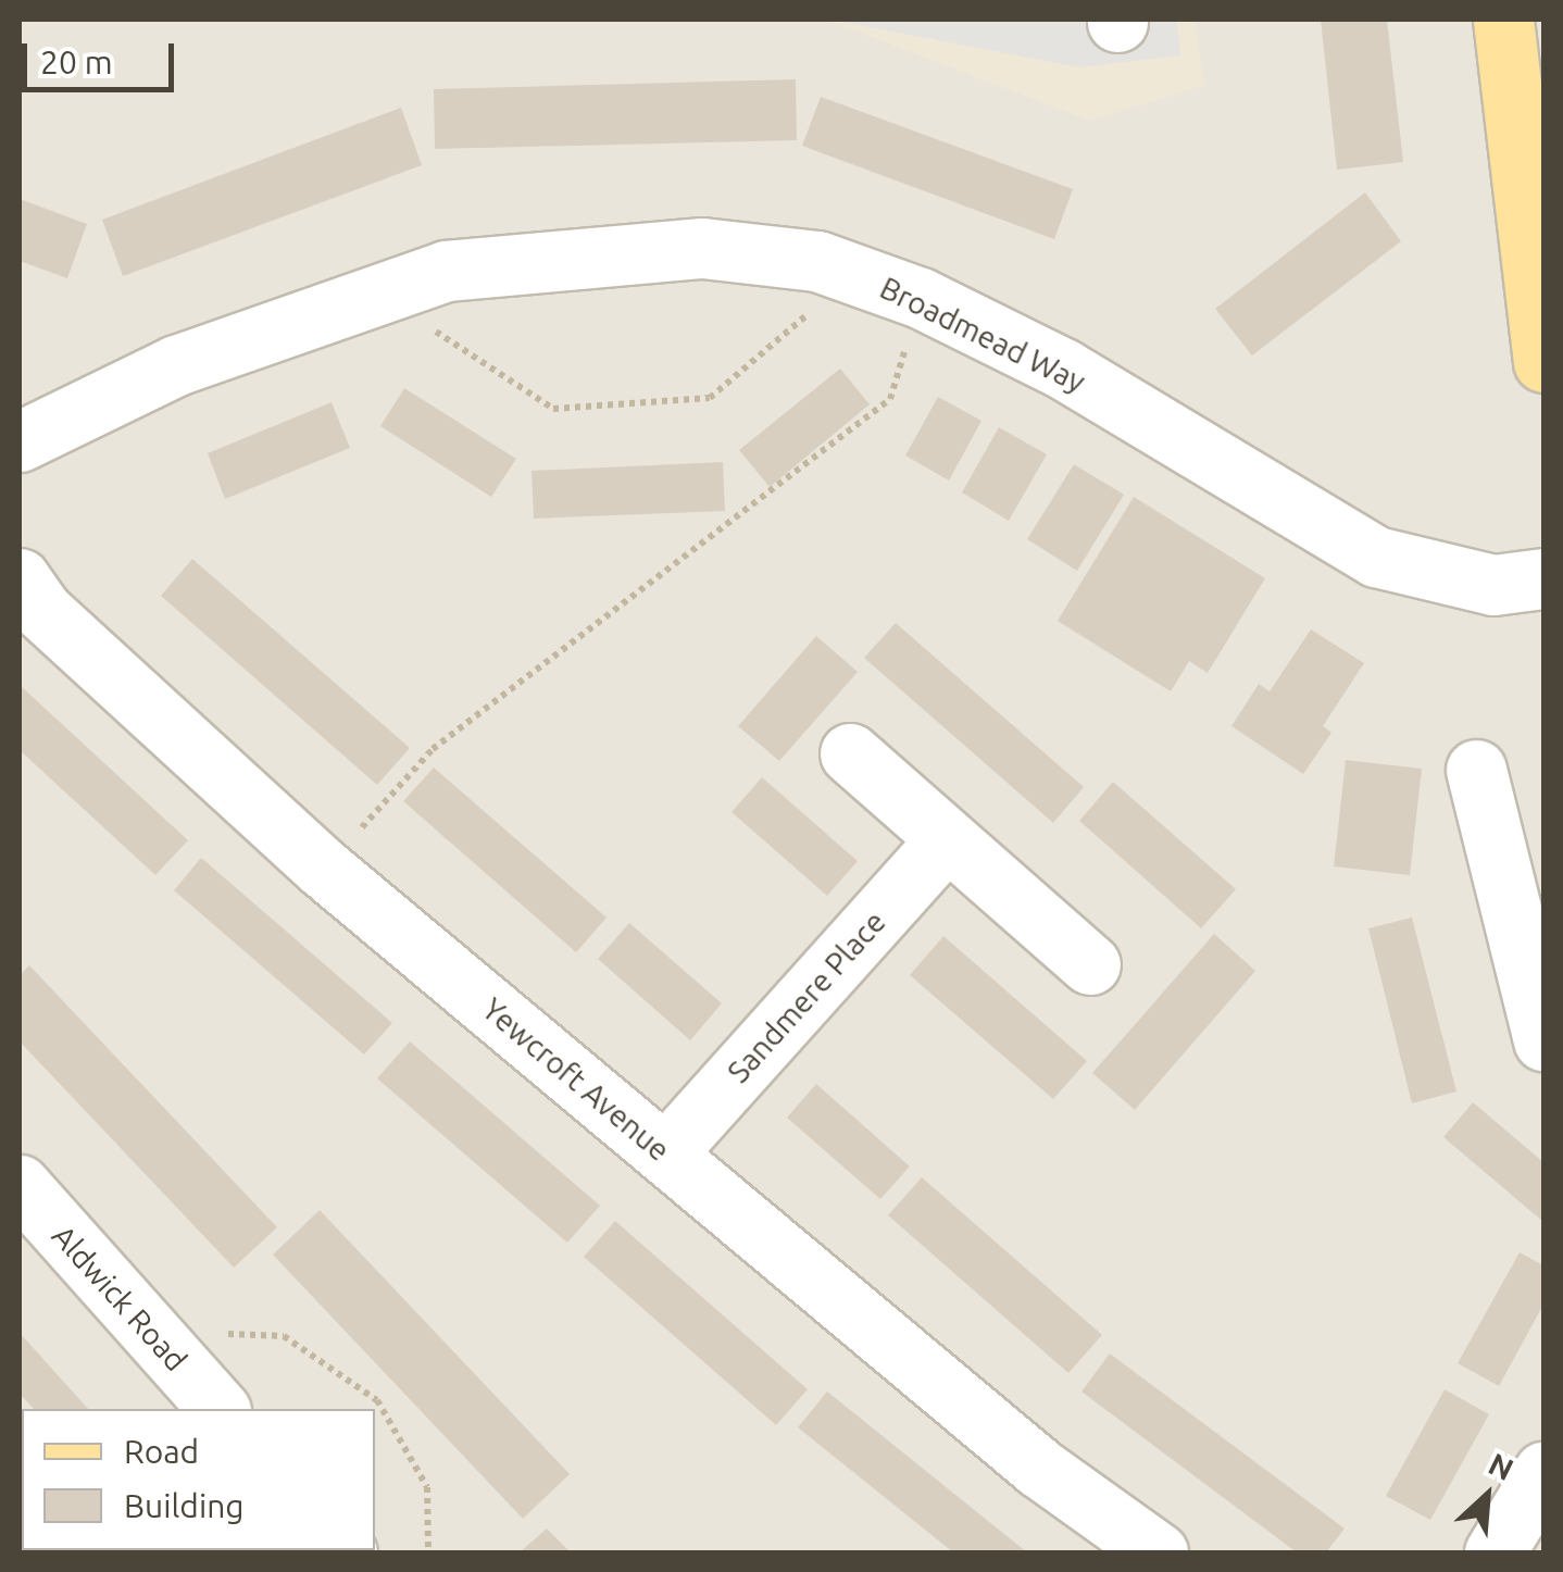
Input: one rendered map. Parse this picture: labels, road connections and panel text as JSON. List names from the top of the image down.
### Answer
{
  "streets": {
    "street": [
      "Broadmead Way",
      "Sandmere Place",
      "Yewcroft Avenue",
      "Aldwick Road"
    ]
  },
  "crossings": [
    ["Sandmere Place", "Yewcroft Avenue"]
  ],
  "legend": ["Road", "Building"],
  "scale_bar": "20 m",
  "north": "top right"
}
